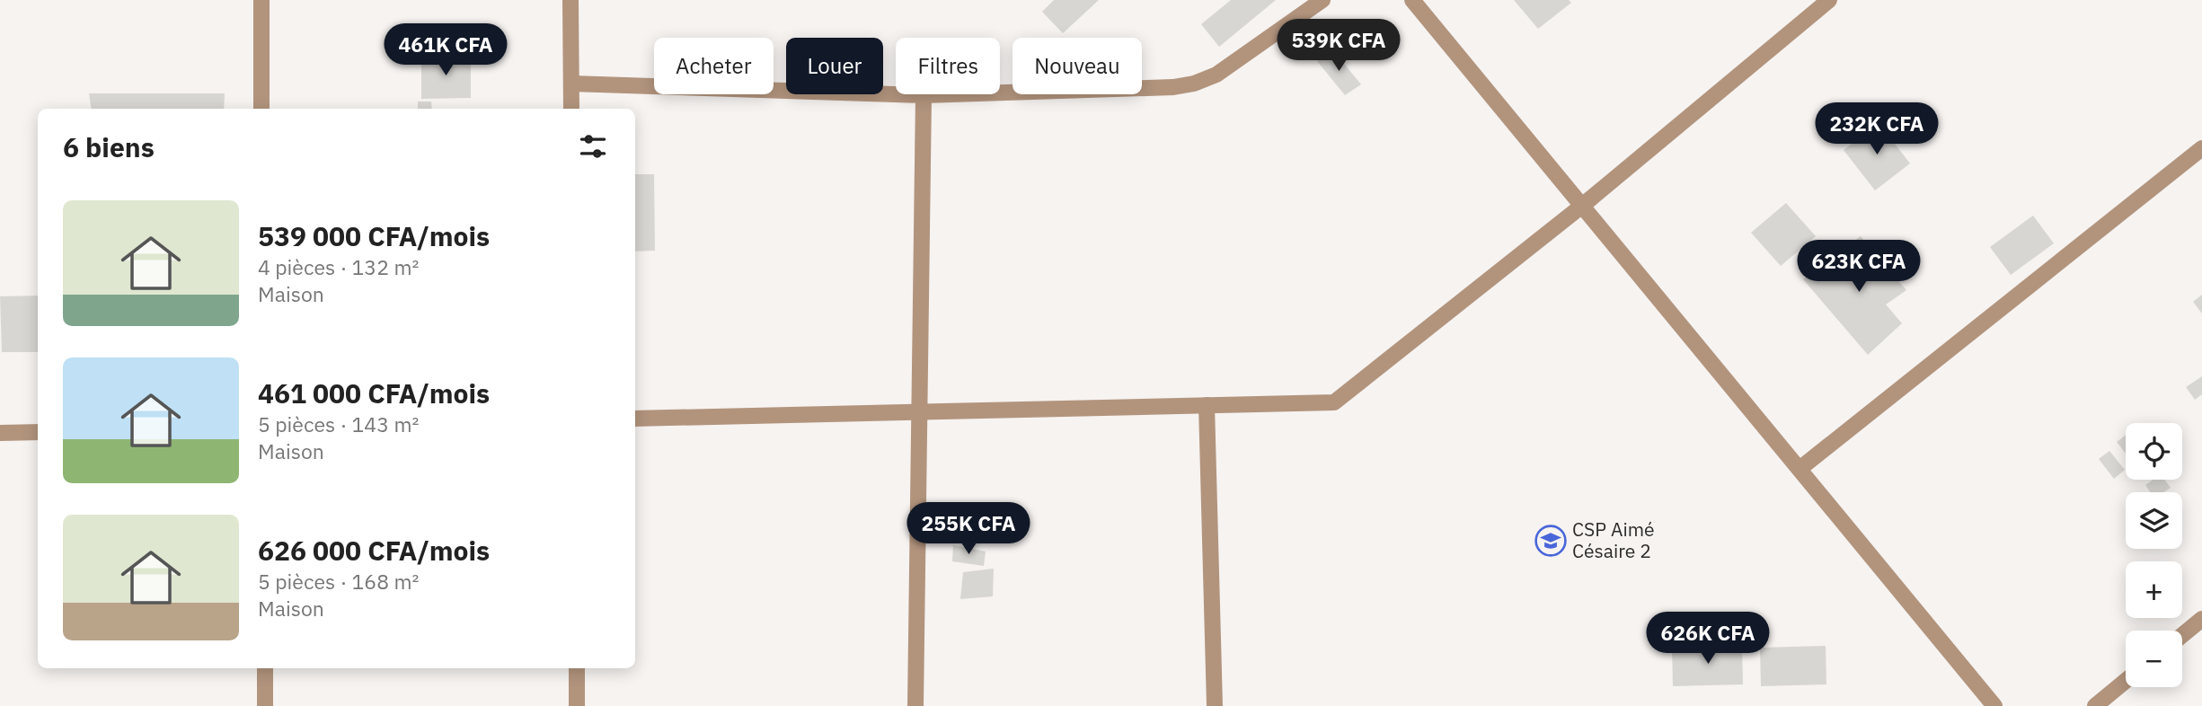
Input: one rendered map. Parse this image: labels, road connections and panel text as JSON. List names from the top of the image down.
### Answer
{
  "places": {
    "school or university": ["CSP Aimé Césaire 2"]
  },
  "page": {
    "price": [
      "539K CFA",
      "461K CFA",
      "232K CFA",
      "623K CFA",
      "255K CFA",
      "626K CFA"
    ],
    "chip": [
      "Acheter",
      "Louer",
      "Filtres",
      "Nouveau"
    ],
    "heading": "6 biens",
    "list": [
      {
        "name": "539 000 CFA/mois",
        "note": "4 pièces · 132 m² · Maison"
      },
      {
        "name": "461 000 CFA/mois",
        "note": "5 pièces · 143 m² · Maison"
      },
      {
        "name": "626 000 CFA/mois",
        "note": "5 pièces · 168 m² · Maison"
      }
    ],
    "map_buttons": ["+", "−"]
  }
}
